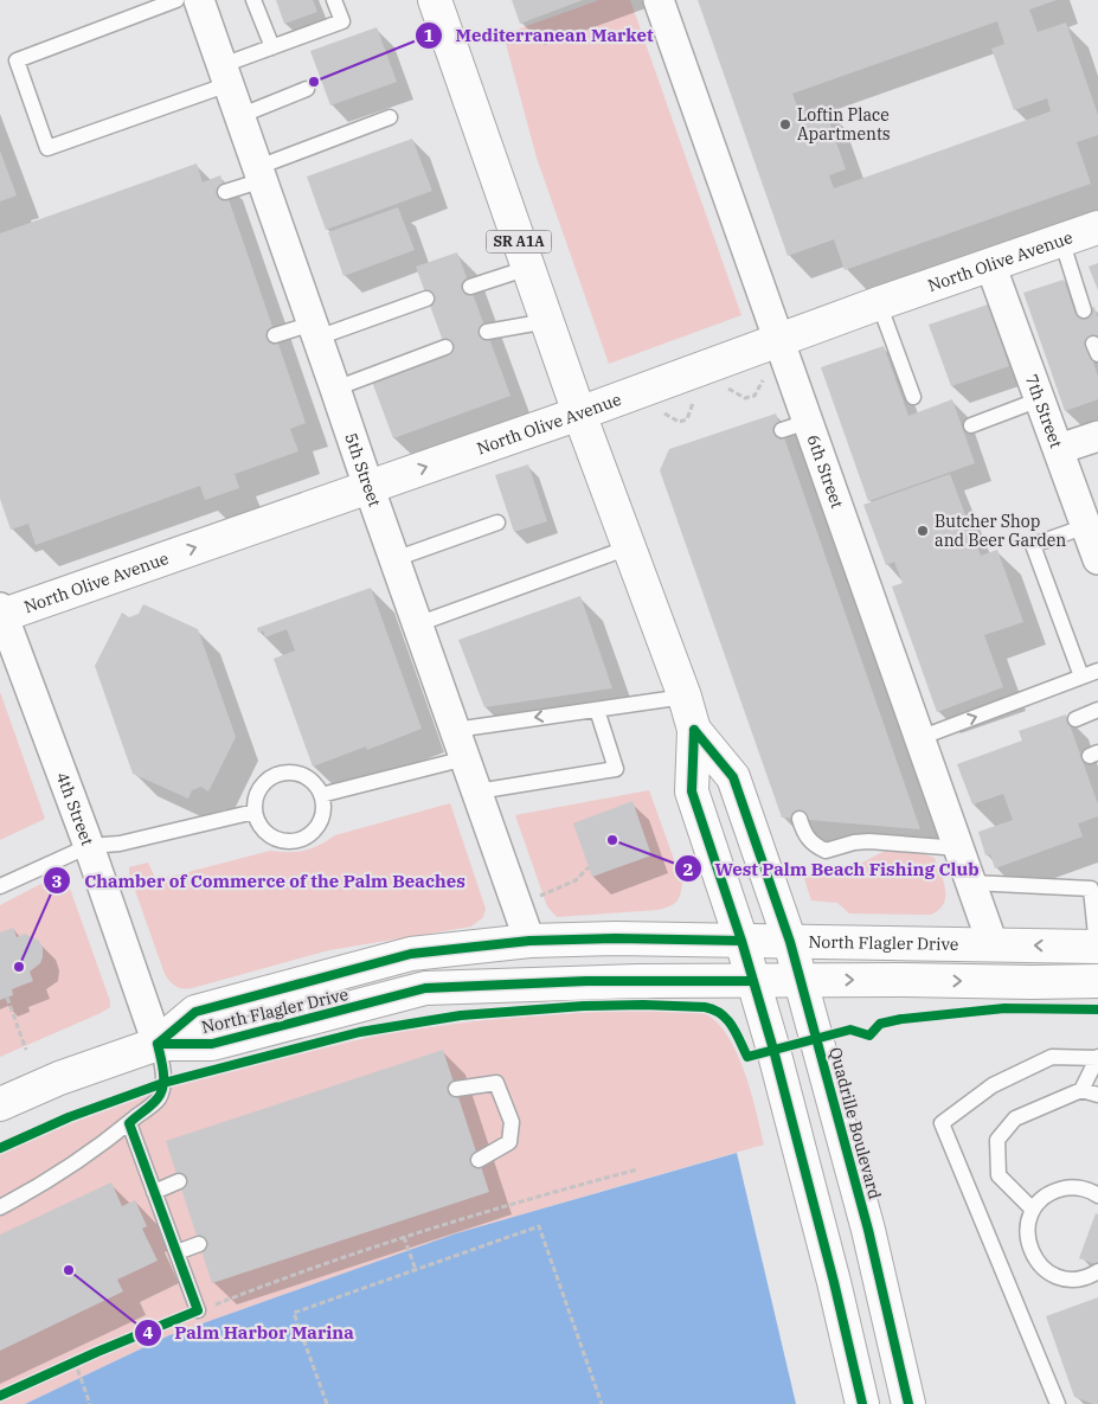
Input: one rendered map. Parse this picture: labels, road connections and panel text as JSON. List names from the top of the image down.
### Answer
{
  "streets": {
    "street": [
      "SR A1A",
      "North Olive Avenue",
      "7th Street",
      "5th Street",
      "6th Street",
      "4th Street",
      "North Flagler Drive",
      "Quadrille Boulevard"
    ]
  },
  "crossings": [
    ["SR A1A", "North Olive Avenue"],
    ["SR A1A", "North Flagler Drive"],
    ["SR A1A", "Quadrille Boulevard"],
    ["North Olive Avenue", "7th Street"],
    ["North Olive Avenue", "5th Street"],
    ["North Olive Avenue", "6th Street"],
    ["North Olive Avenue", "4th Street"],
    ["5th Street", "North Flagler Drive"],
    ["6th Street", "North Flagler Drive"],
    ["4th Street", "North Flagler Drive"],
    ["North Flagler Drive", "Quadrille Boulevard"]
  ],
  "one_way": ["North Olive Avenue"],
  "places": [
    "Mediterranean Market",
    "Loftin Place Apartments",
    "Butcher Shop and Beer Garden",
    "West Palm Beach Fishing Club",
    "Chamber of Commerce of the Palm Beaches",
    "Palm Harbor Marina"
  ]
}
